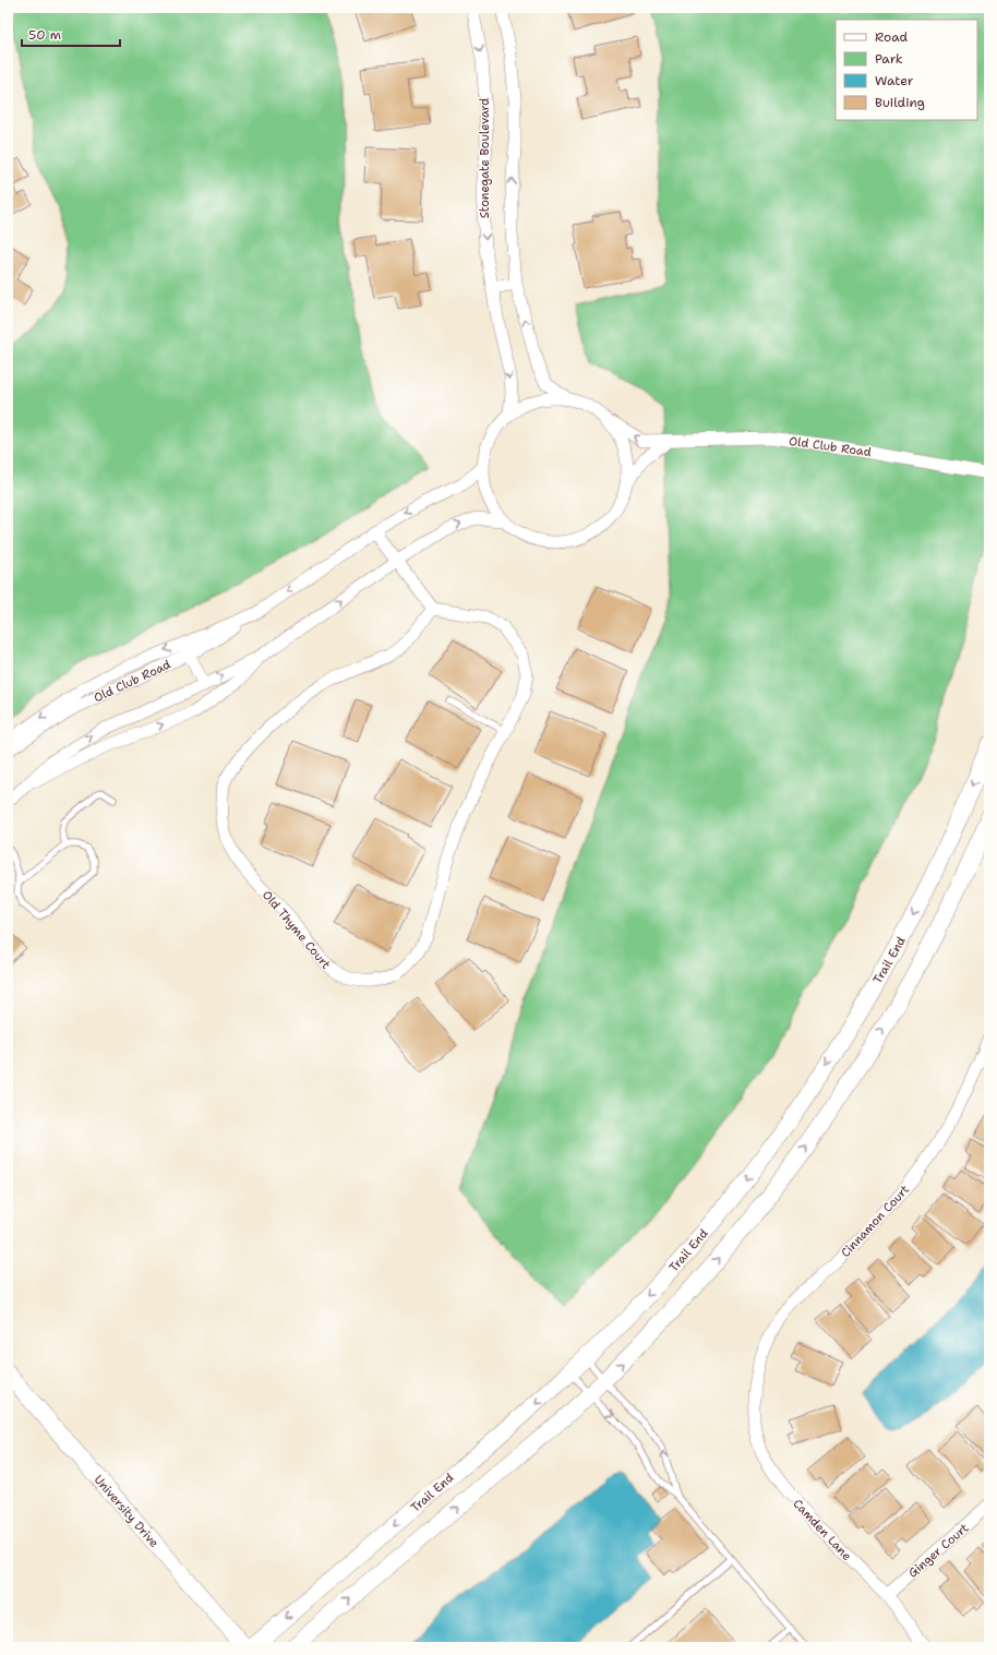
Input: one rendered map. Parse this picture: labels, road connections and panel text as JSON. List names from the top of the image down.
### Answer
{
  "streets": {
    "street": [
      "Stonegate Boulevard",
      "Old Club Road",
      "Old Thyme Court",
      "Trail End",
      "Cinnamon Court",
      "University Drive",
      "Camden Lane",
      "Ginger Court"
    ]
  },
  "crossings": [
    ["Stonegate Boulevard", "Old Club Road"],
    ["Cinnamon Court", "Camden Lane"],
    ["Camden Lane", "Ginger Court"]
  ],
  "legend": [
    "Road",
    "Park",
    "Water",
    "Building"
  ],
  "scale_bar": "50 m"
}
